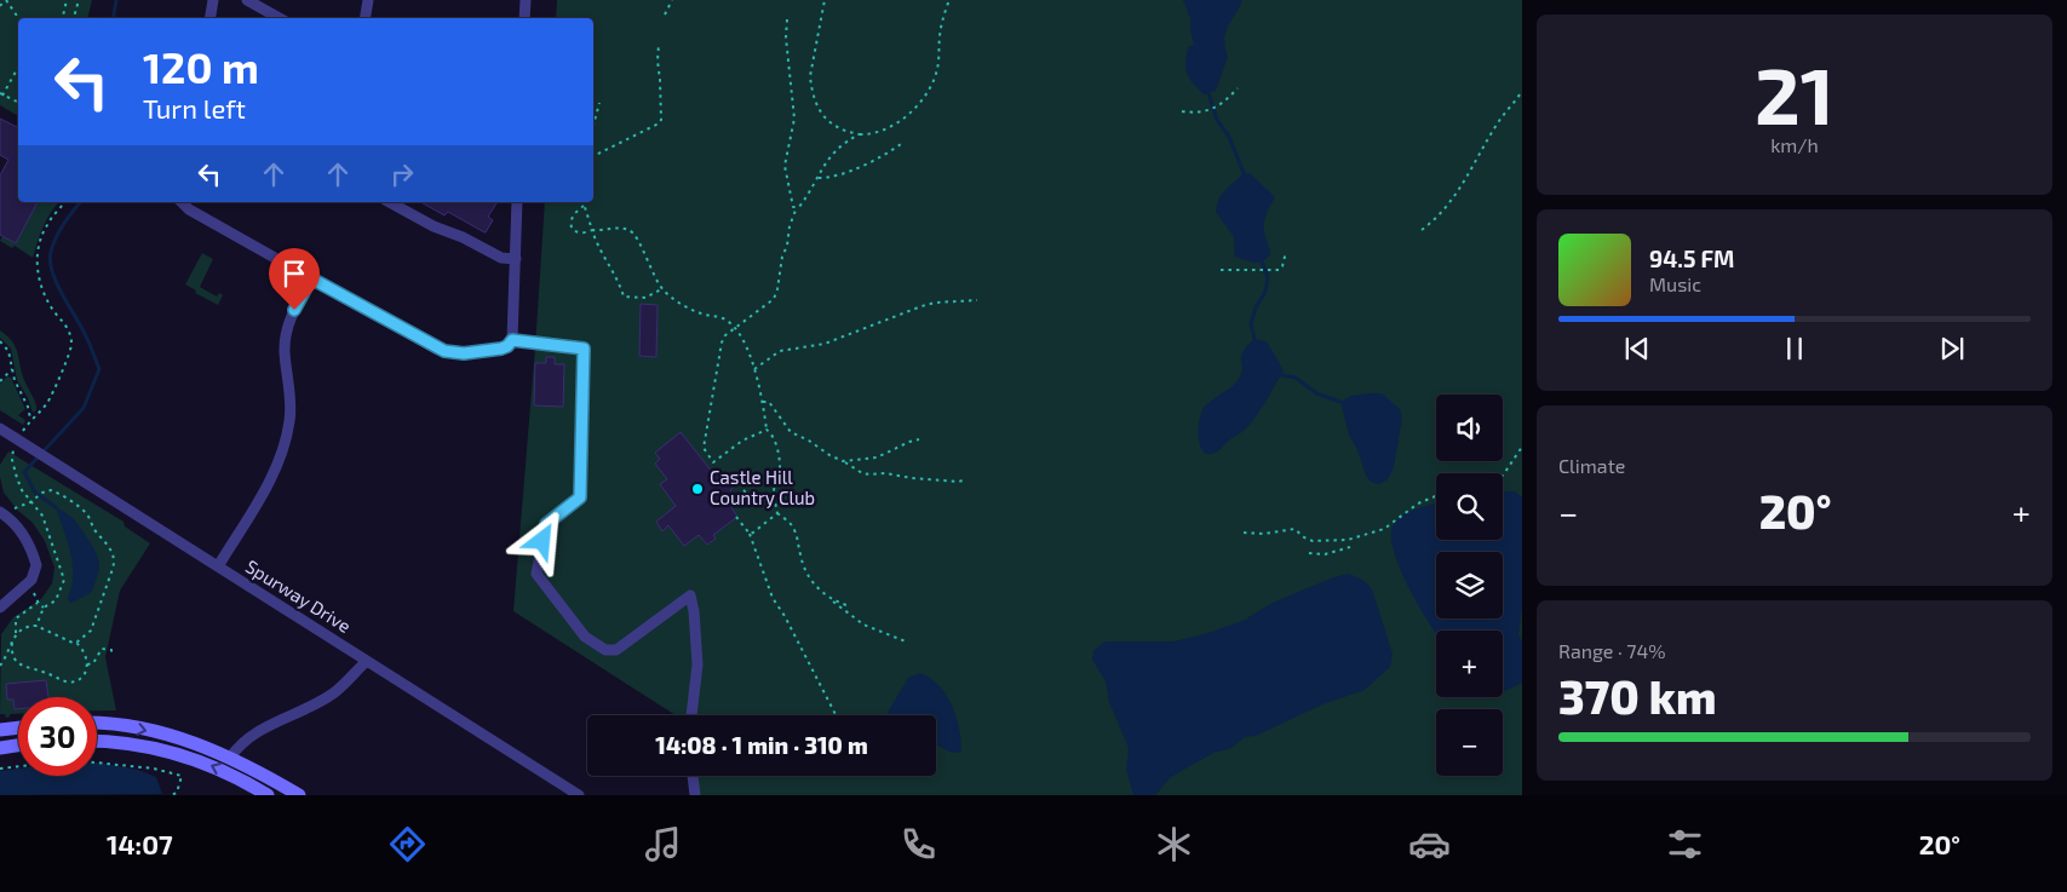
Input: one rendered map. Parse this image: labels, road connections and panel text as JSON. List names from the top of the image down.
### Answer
{
  "streets": {
    "street": ["Spurway Drive"]
  },
  "places": ["Castle Hill Country Club"],
  "page": {
    "tile": [
      ["21", "km/h"],
      "Climate",
      ["Range · 74%", "370 km"]
    ],
    "turn": ["120 m", "Turn left"],
    "song": ["94.5 FM", "Music"],
    "map_buttons": ["+", "−"],
    "heat": ["−", "20°", "+"],
    "limit": "30",
    "trip": "14:08 · 1 min · 310 m",
    "tabs": ["14:07", "20°"]
  }
}
